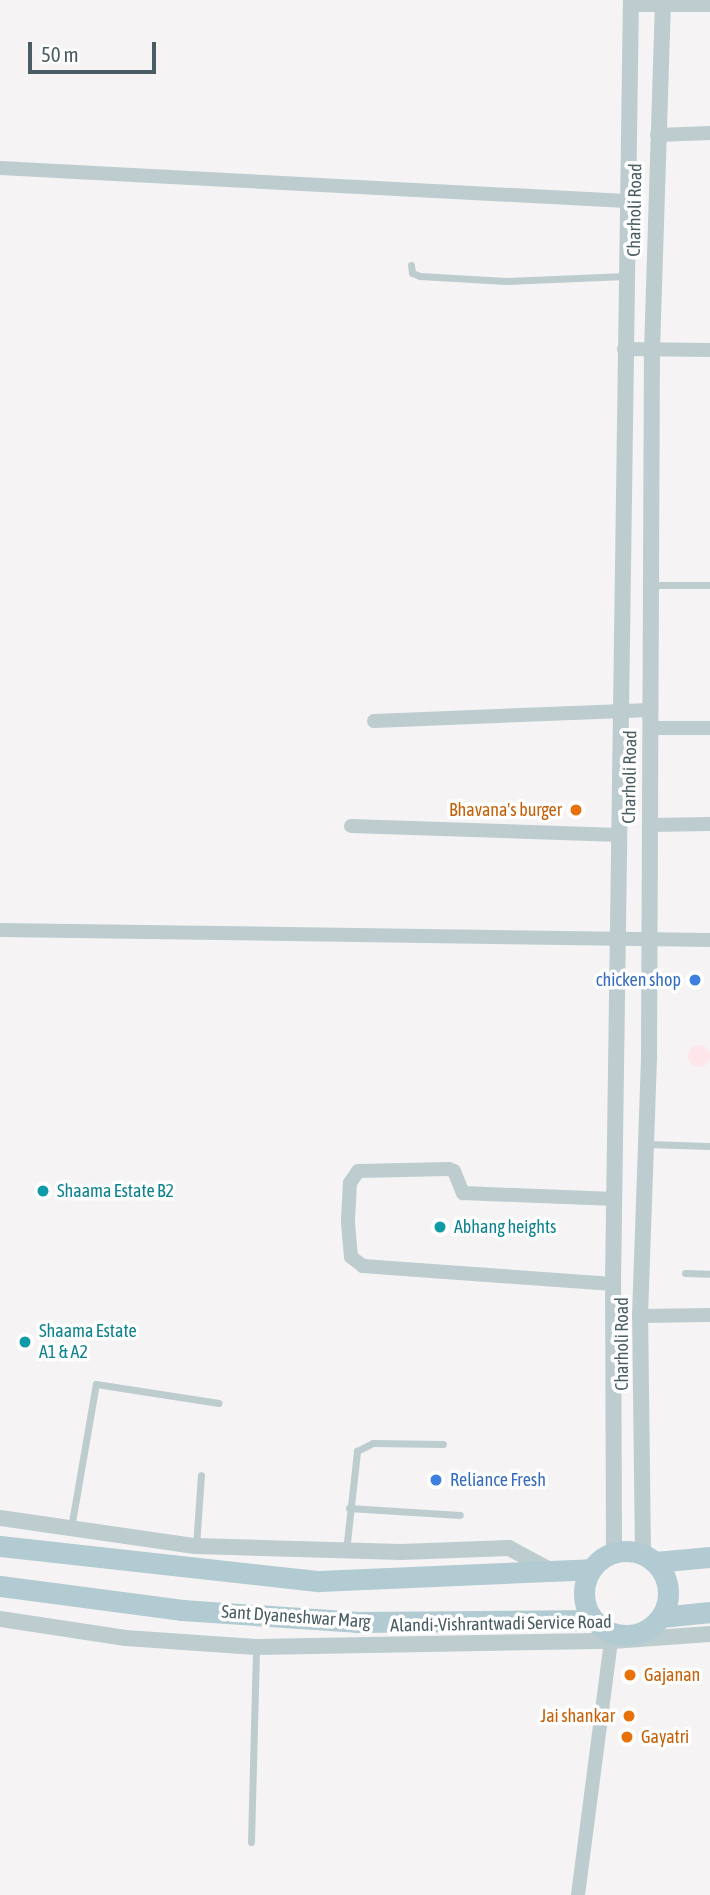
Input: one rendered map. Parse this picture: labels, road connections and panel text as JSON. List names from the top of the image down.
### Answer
{
  "streets": {
    "main road": ["Sant Dyaneshwar Marg"],
    "street": ["Charholi Road", "Alandi-Vishrantwadi Service Road"]
  },
  "crossings": [
    ["Charholi Road", "Sant Dyaneshwar Marg"],
    ["Charholi Road", "Alandi-Vishrantwadi Service Road"],
    ["Sant Dyaneshwar Marg", "Alandi-Vishrantwadi Service Road"]
  ],
  "places": [
    "Bhavana's burger",
    "chicken shop",
    "Shaama Estate B2",
    "Abhang heights",
    "Shaama Estate A1 & A2",
    "Reliance Fresh",
    "Gajanan",
    "Jai shankar",
    "Gayatri"
  ],
  "scale_bar": "50 m"
}
